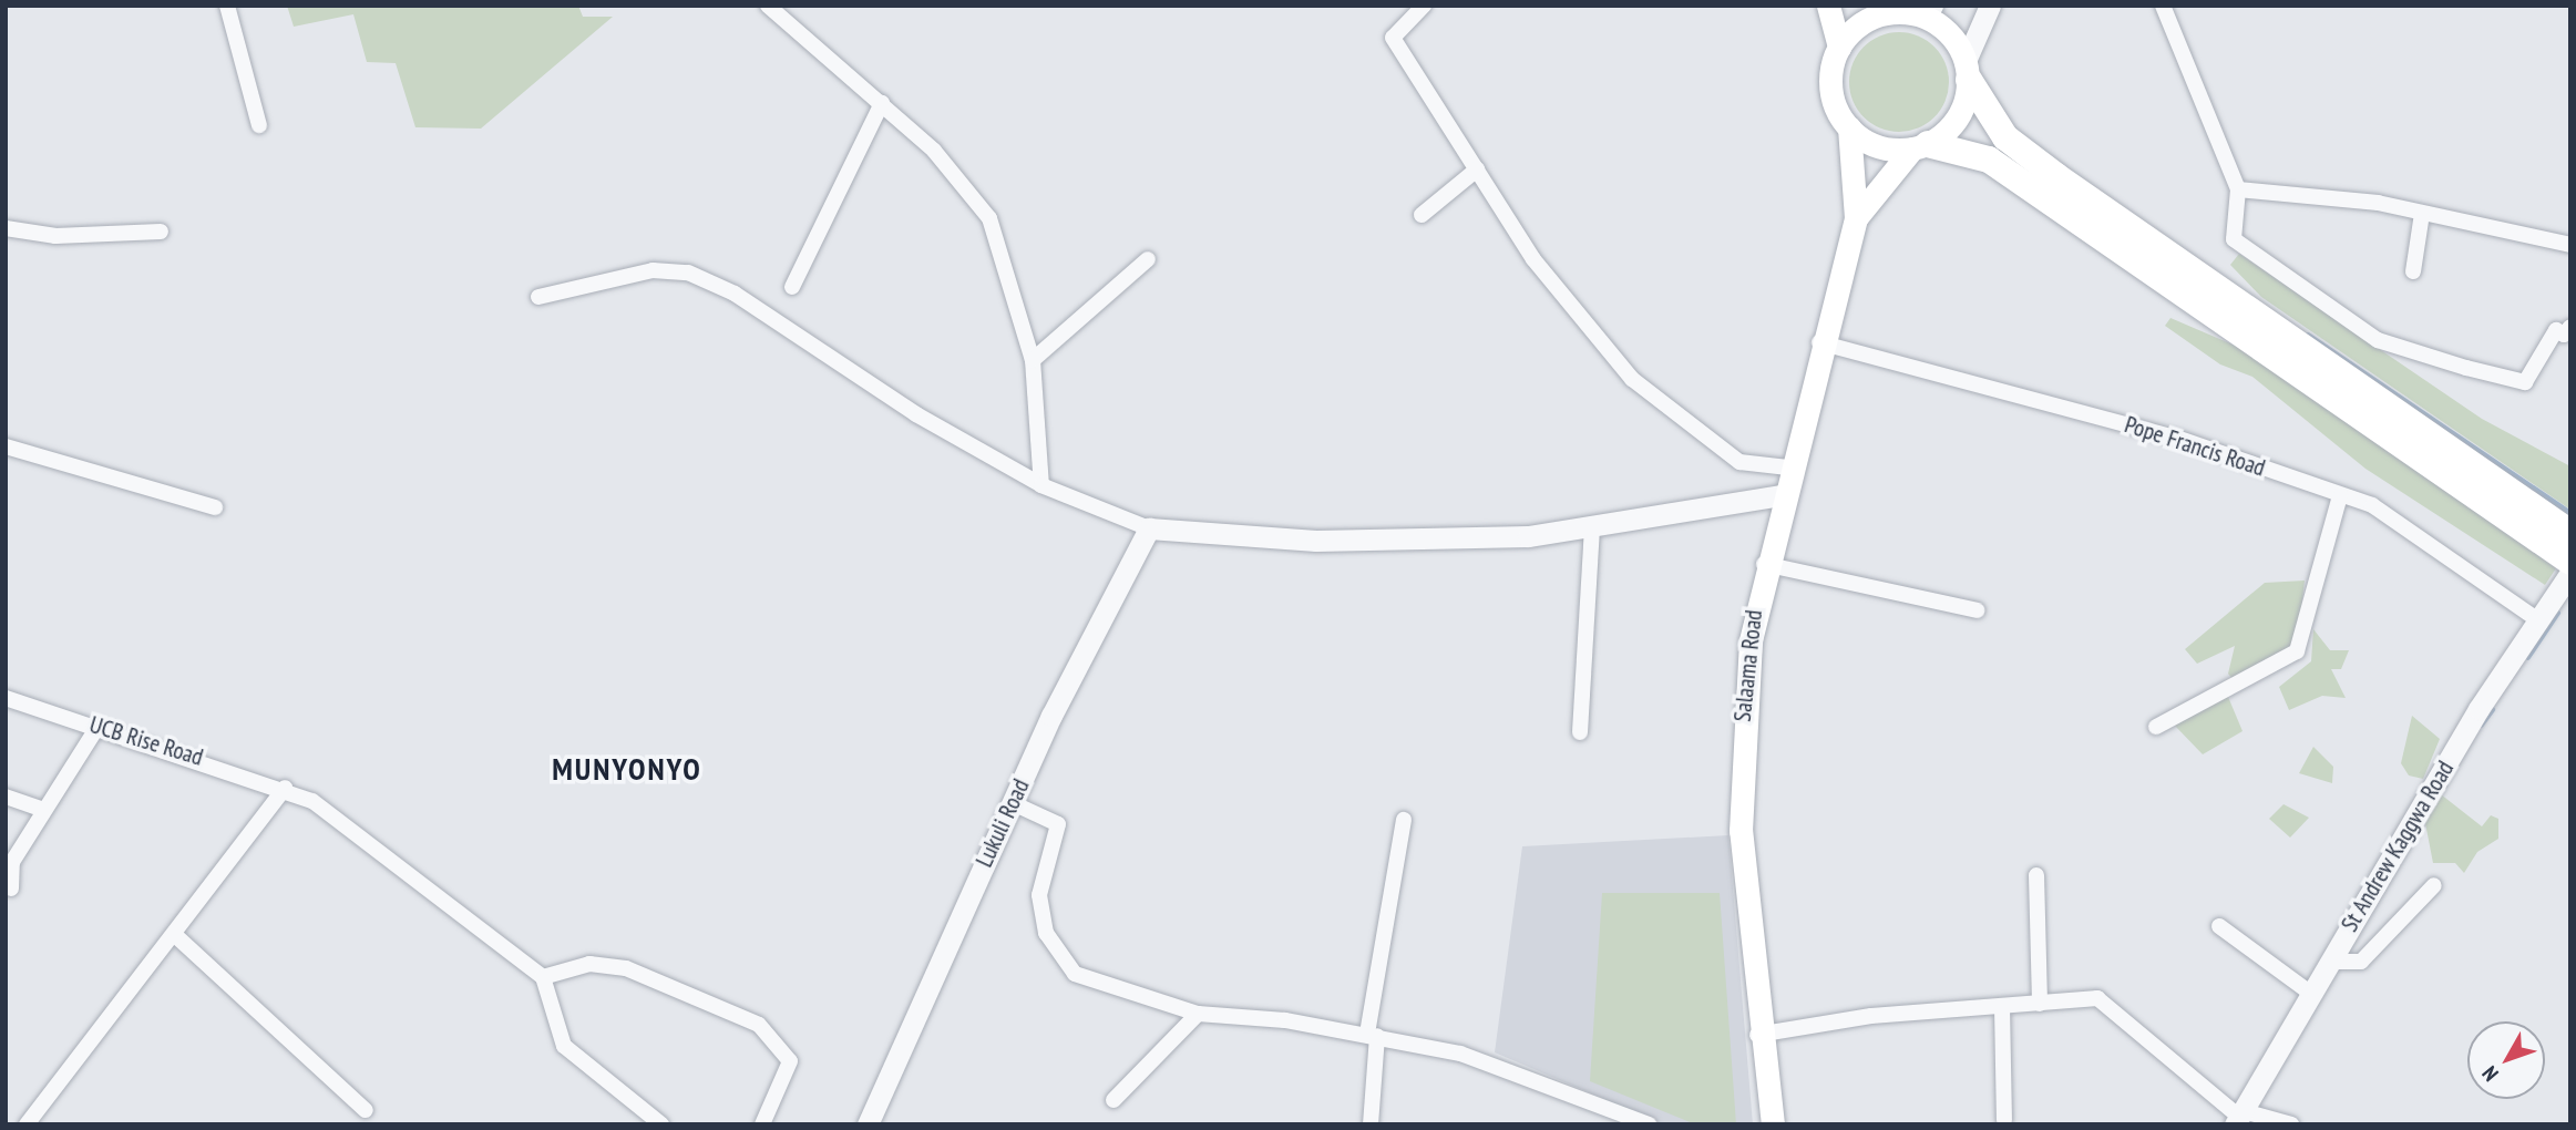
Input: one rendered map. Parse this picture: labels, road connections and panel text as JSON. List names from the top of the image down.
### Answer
{
  "streets": {
    "main road": ["Salaama Road"],
    "street": [
      "Pope Francis Road",
      "UCB Rise Road",
      "Lukuli Road",
      "St Andrew Kaggwa Road"
    ]
  },
  "crossings": [
    ["Pope Francis Road", "Salaama Road"],
    ["Pope Francis Road", "St Andrew Kaggwa Road"]
  ],
  "districts": ["MUNYONYO"],
  "north": "bottom left"
}
